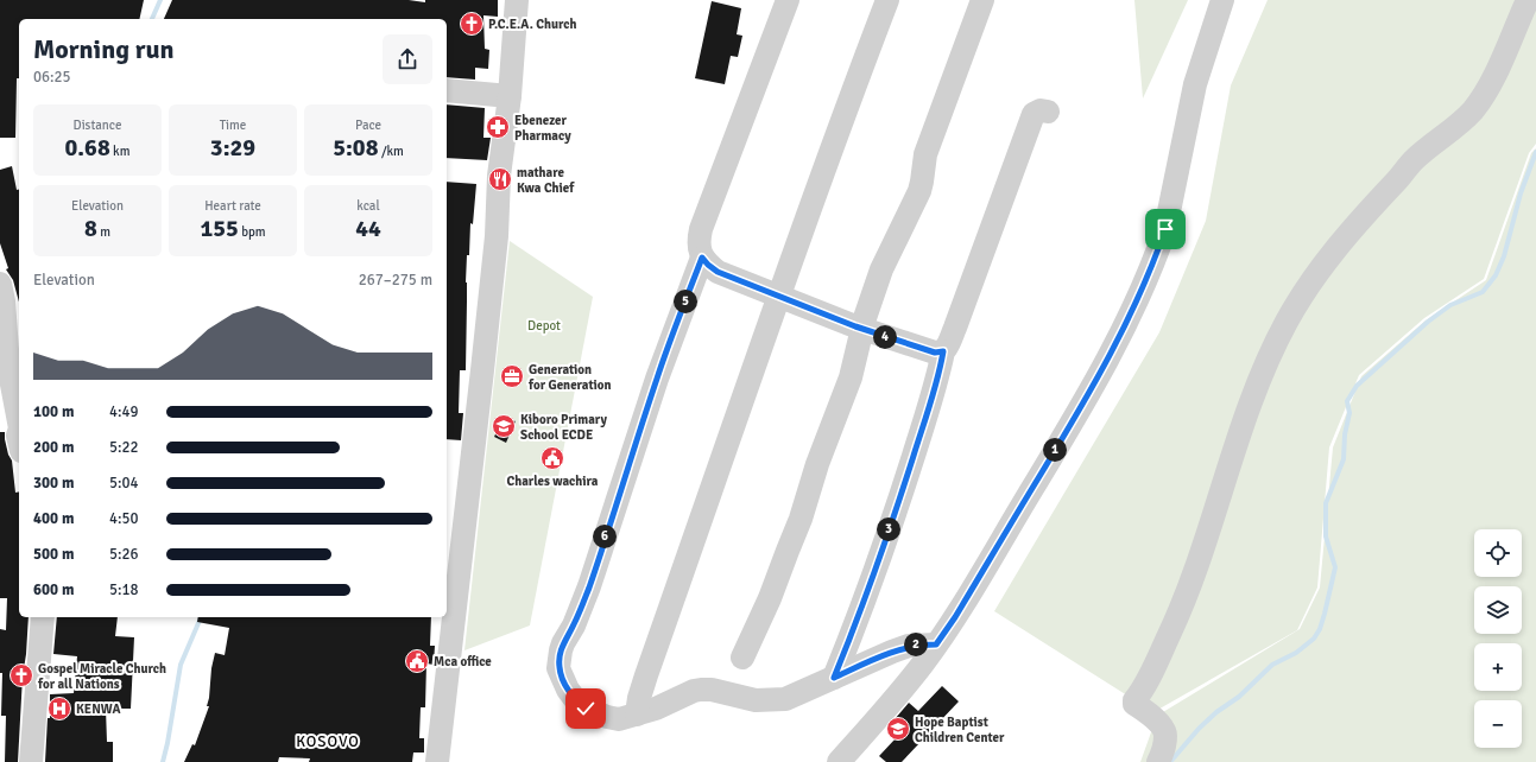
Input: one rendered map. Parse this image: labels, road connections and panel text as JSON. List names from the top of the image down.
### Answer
{
  "districts": ["KOSOVO"],
  "parks": ["Depot"],
  "places": {
    "church": ["P.C.E.A. Church", "Gospel Miracle Church for all Nations"],
    "pharmacy": ["Ebenezer Pharmacy"],
    "restaurant": ["mathare Kwa Chief"],
    "office": ["Generation for Generation"],
    "school or university": ["Kiboro Primary School ECDE", "Hope Baptist Children Center"],
    "public building": ["Charles wachira", "Mca office"],
    "hospital": ["KENWA"]
  },
  "page": {
    "heading": ["Morning run", "06:25"],
    "stats": [
      ["Distance", "0.68 km"],
      ["Time", "3:29"],
      ["Pace", "5:08 /km"],
      ["Elevation", "8 m"],
      ["Heart rate", "155 bpm"],
      ["kcal", "44"]
    ],
    "chart": ["Elevation", "267–275 m"],
    "pins": [
      "5",
      "4",
      "1",
      "3",
      "6",
      "2"
    ],
    "list": [
      {
        "name": "100 m",
        "note": "4:49"
      },
      {
        "name": "200 m",
        "note": "5:22"
      },
      {
        "name": "300 m",
        "note": "5:04"
      },
      {
        "name": "400 m",
        "note": "4:50"
      },
      {
        "name": "500 m",
        "note": "5:26"
      },
      {
        "name": "600 m",
        "note": "5:18"
      }
    ],
    "map_buttons": ["+", "−"]
  }
}
